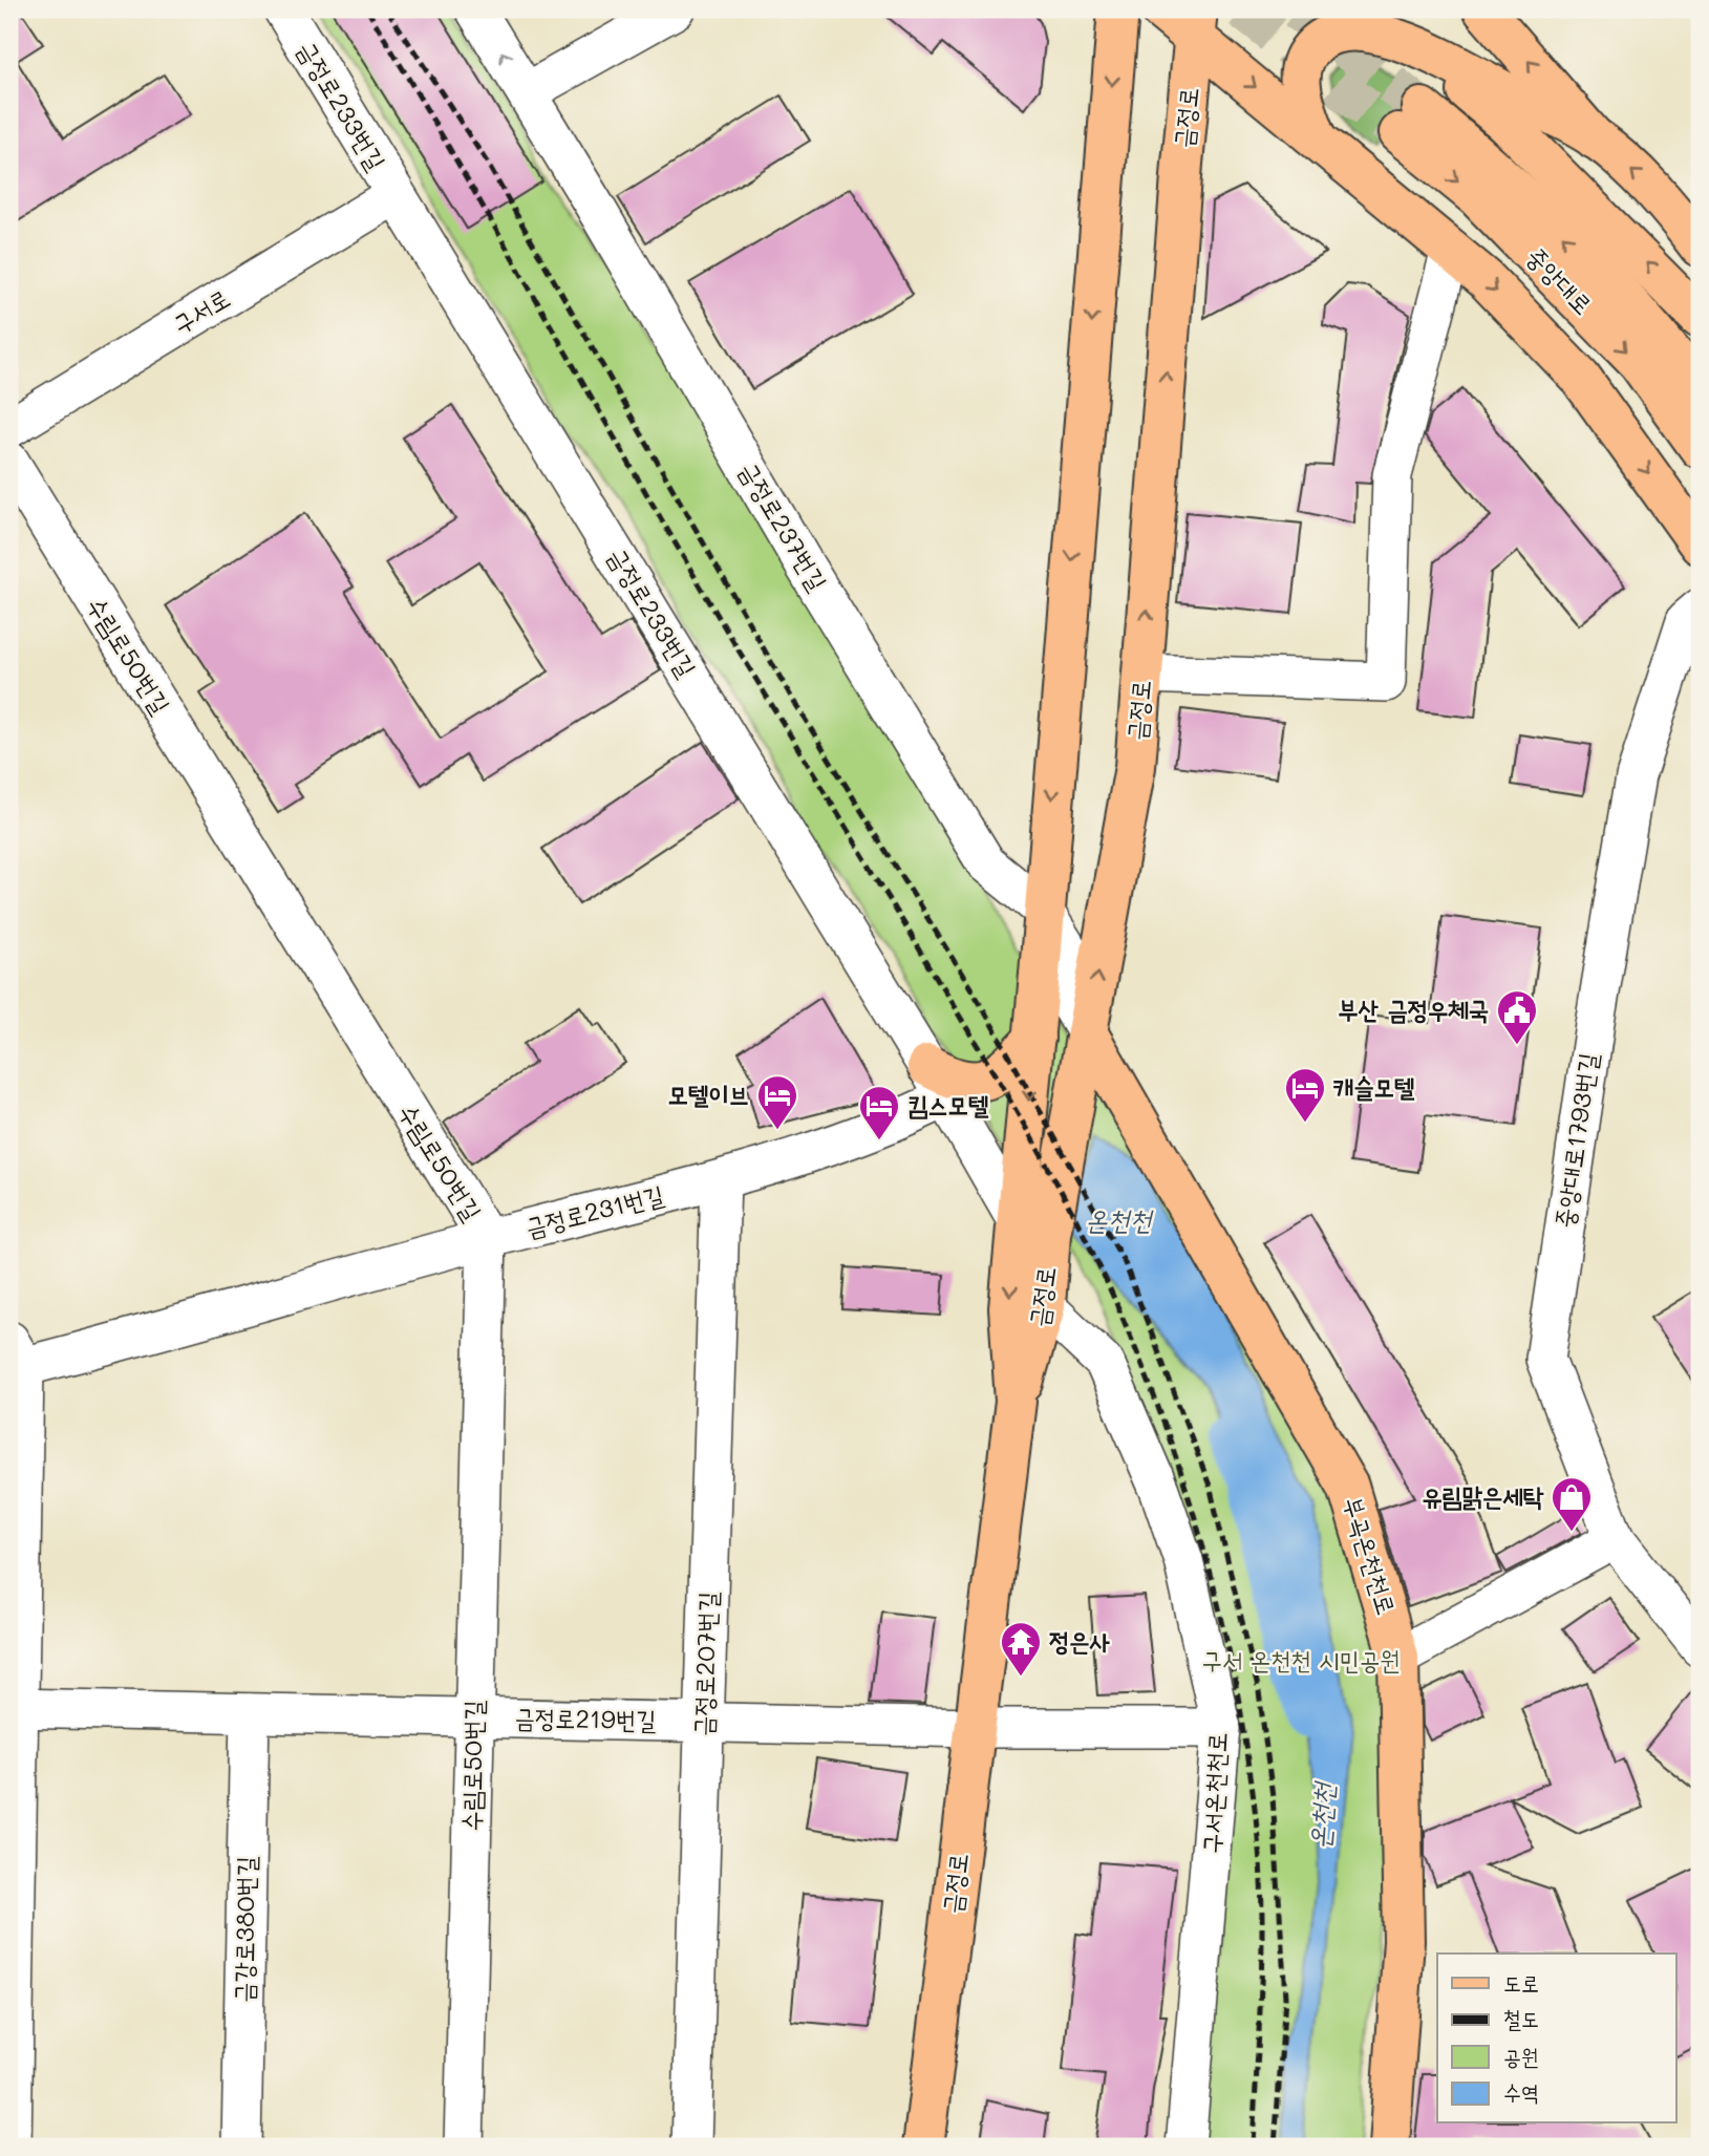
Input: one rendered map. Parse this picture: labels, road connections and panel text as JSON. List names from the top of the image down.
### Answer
{
  "streets": {
    "main road": ["금정로", "중앙대로", "부곡온천천로"],
    "street": [
      "금정로233번길",
      "구서로",
      "금정로237번길",
      "수림로50번길",
      "중앙대로1793번길",
      "금정로231번길",
      "금정로207번길",
      "금정로219번길",
      "구서온천천로",
      "금강로380번길"
    ]
  },
  "crossings": [
    ["금정로233번길", "금정로"],
    ["금정로233번길", "구서로"],
    ["금정로233번길", "금정로231번길"],
    ["금정로", "금정로237번길"],
    ["금정로", "부곡온천천로"],
    ["금정로", "금정로219번길"],
    ["금정로", "구서온천천로"],
    ["금정로237번길", "부곡온천천로"],
    ["수림로50번길", "금정로231번길"],
    ["수림로50번길", "금정로219번길"],
    ["금정로231번길", "금정로207번길"],
    ["금정로207번길", "금정로219번길"],
    ["금정로219번길", "구서온천천로"],
    ["금정로219번길", "금강로380번길"]
  ],
  "water": ["온천천"],
  "parks": ["구서 온천천 시민공원"],
  "places": {
    "public building": ["부산 금정우체국"],
    "hotel": ["캐슬모텔", "모텔이브", "킴스모텔"],
    "shop": ["유림맑은세탁"],
    "temple": ["정은사"]
  },
  "legend": [
    "도로",
    "철도",
    "공원",
    "수역"
  ]
}
